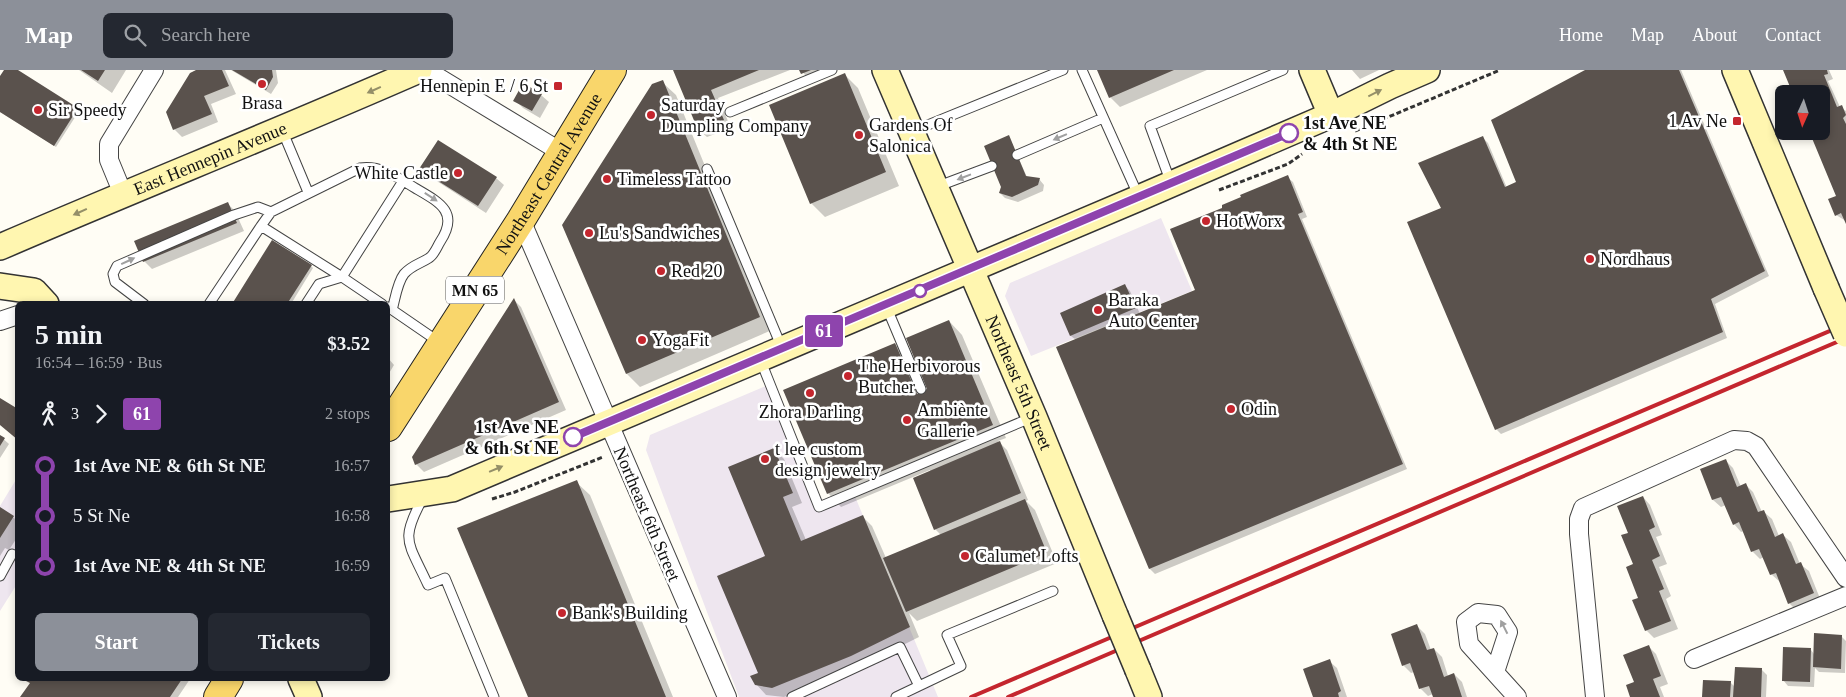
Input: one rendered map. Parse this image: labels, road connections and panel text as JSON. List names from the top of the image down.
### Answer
{
  "streets": {
    "main road": [
      "East Hennepin Avenue",
      "Northeast Central Avenue",
      "MN 65",
      "Northeast 5th Street"
    ],
    "street": ["Northeast 6th Street"]
  },
  "crossings": [
    ["Northeast Central Avenue", "Northeast 6th Street"]
  ],
  "one_way": ["East Hennepin Avenue"],
  "places": {
    "other": [
      "Brasa",
      "Sir Speedy",
      "Saturday Dumpling Company",
      "1st Ave NE & 4th St NE",
      "Gardens Of Salonica",
      "White Castle",
      "Timeless Tattoo",
      "HotWorx",
      "Lu's Sandwiches",
      "Nordhaus",
      "Red 20",
      "Baraka Auto Center",
      "YogaFit",
      "The Herbivorous Butcher",
      "Zhora Darling",
      "Odin",
      "Ambiènte Gallerie",
      "1st Ave NE & 6th St NE",
      "t lee custom design jewelry",
      "Calumet Lofts",
      "Bank's Building"
    ],
    "transit": ["Hennepin E / 6 St", "1 Av Ne"]
  },
  "lines": ["bus line 61"],
  "north": "bottom",
  "page": {
    "header": "Map",
    "search": "Search here",
    "nav": [
      "Home",
      "Map",
      "About",
      "Contact"
    ],
    "on_map": "61",
    "heading": ["5 min", "16:54 – 16:59 · Bus", "$3.52"],
    "legs": ["3", "61", "2 stops"],
    "list": [
      {
        "name": "1st Ave NE & 6th St NE",
        "value": "16:57"
      },
      {
        "name": "5 St Ne",
        "value": "16:58"
      },
      {
        "name": "1st Ave NE & 4th St NE",
        "value": "16:59"
      }
    ],
    "buttons": ["Start", "Tickets"]
  }
}
